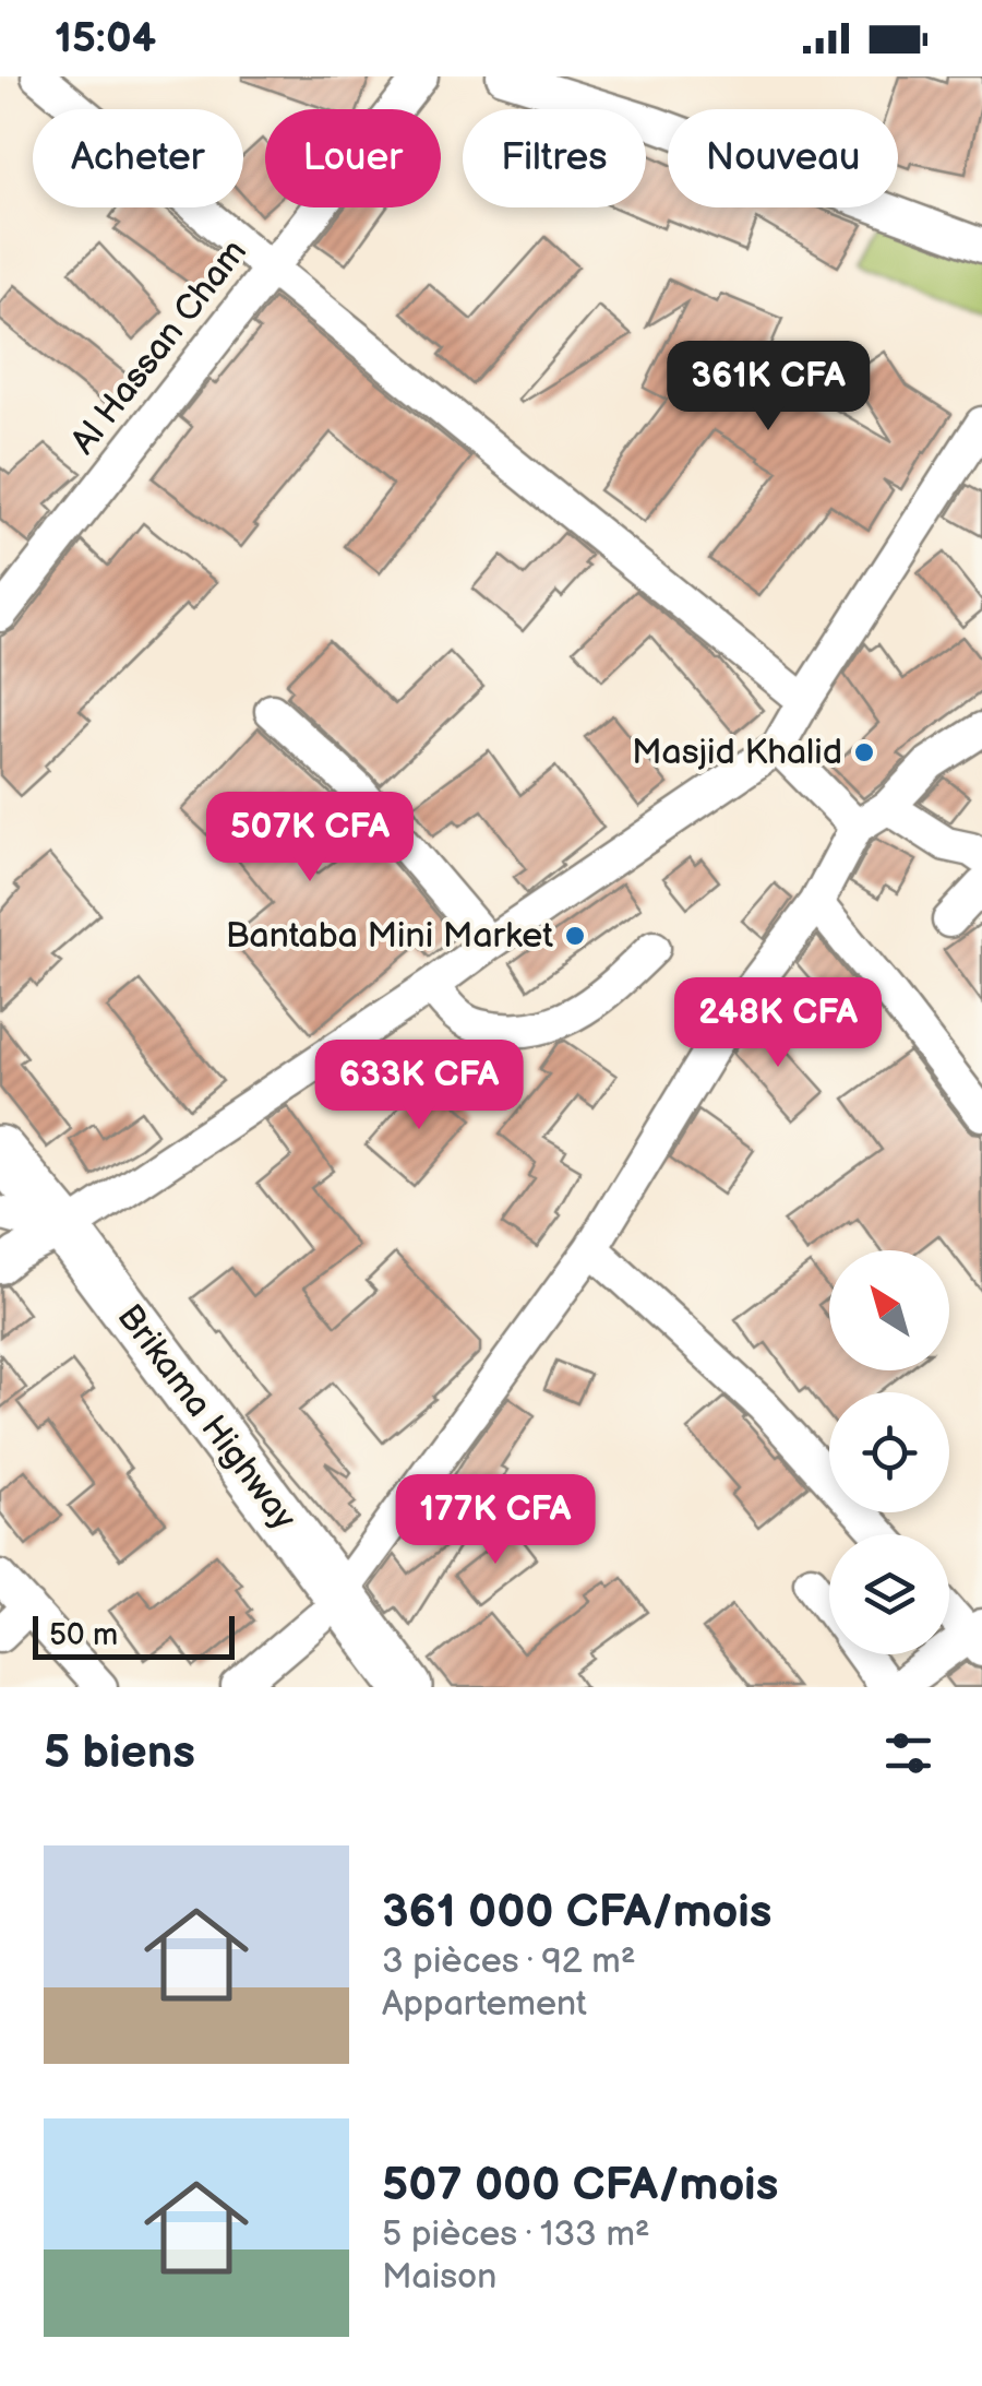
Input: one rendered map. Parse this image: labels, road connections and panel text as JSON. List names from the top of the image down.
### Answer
{
  "streets": {
    "highway": ["Brikama Highway"],
    "street": ["Al Hassan Cham"]
  },
  "places": ["Masjid Khalid", "Bantaba Mini Market"],
  "scale_bar": "50 m",
  "north": "top left",
  "page": {
    "status": "15:04",
    "chip": [
      "Acheter",
      "Louer",
      "Filtres",
      "Nouveau"
    ],
    "price": [
      "361K CFA",
      "507K CFA",
      "248K CFA",
      "633K CFA",
      "177K CFA"
    ],
    "scale": "50 m",
    "heading": "5 biens",
    "list": [
      {
        "name": "361 000 CFA/mois",
        "note": "3 pièces · 92 m² · Appartement"
      },
      {
        "name": "507 000 CFA/mois",
        "note": "5 pièces · 133 m² · Maison"
      }
    ]
  }
}
